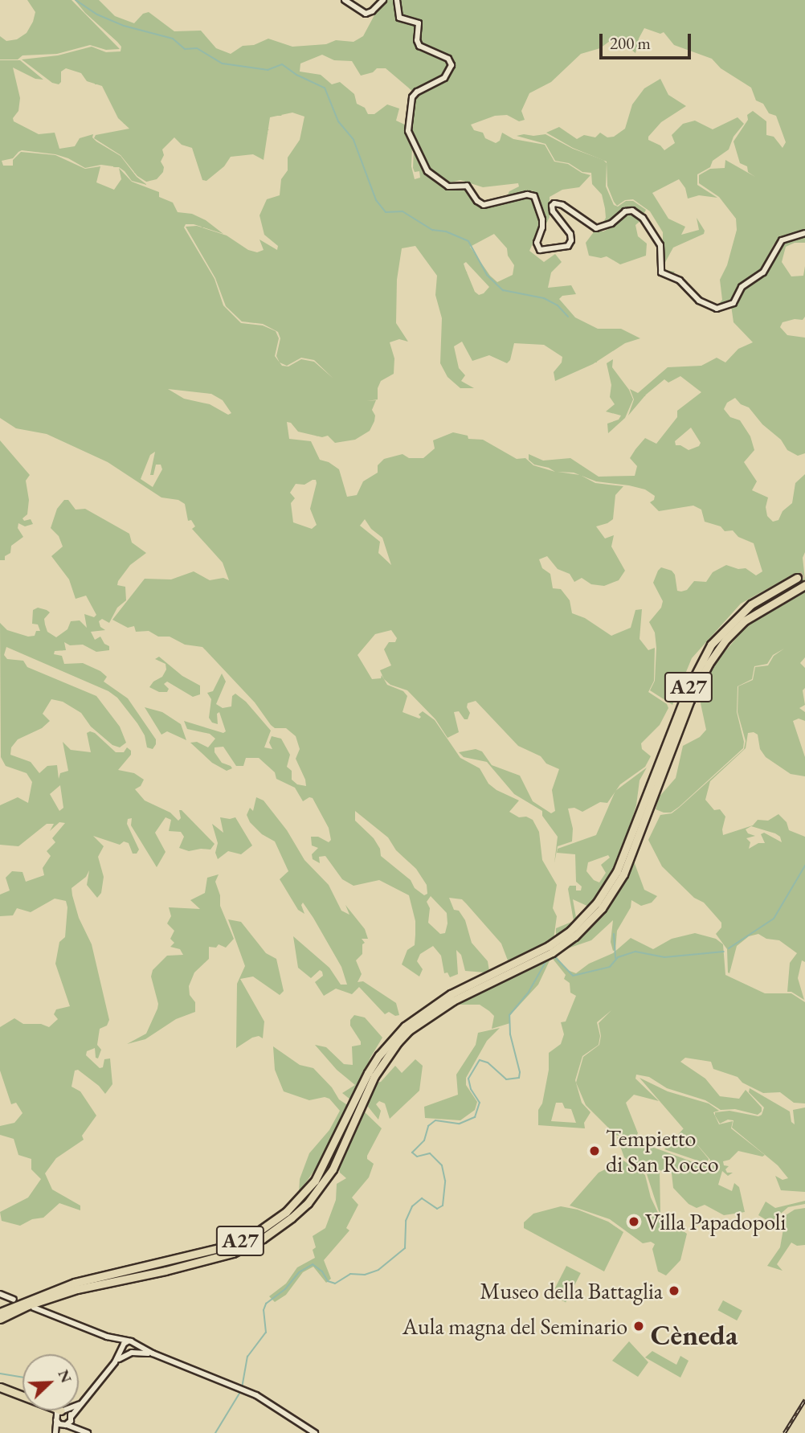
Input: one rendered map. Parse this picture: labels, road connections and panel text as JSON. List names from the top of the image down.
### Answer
{
  "streets": {
    "highway": ["A27"]
  },
  "districts": ["Cèneda"],
  "places": [
    "Tempietto di San Rocco",
    "Villa Papadopoli",
    "Museo della Battaglia",
    "Aula magna del Seminario"
  ],
  "scale_bar": "200 m",
  "north": "top right"
}
